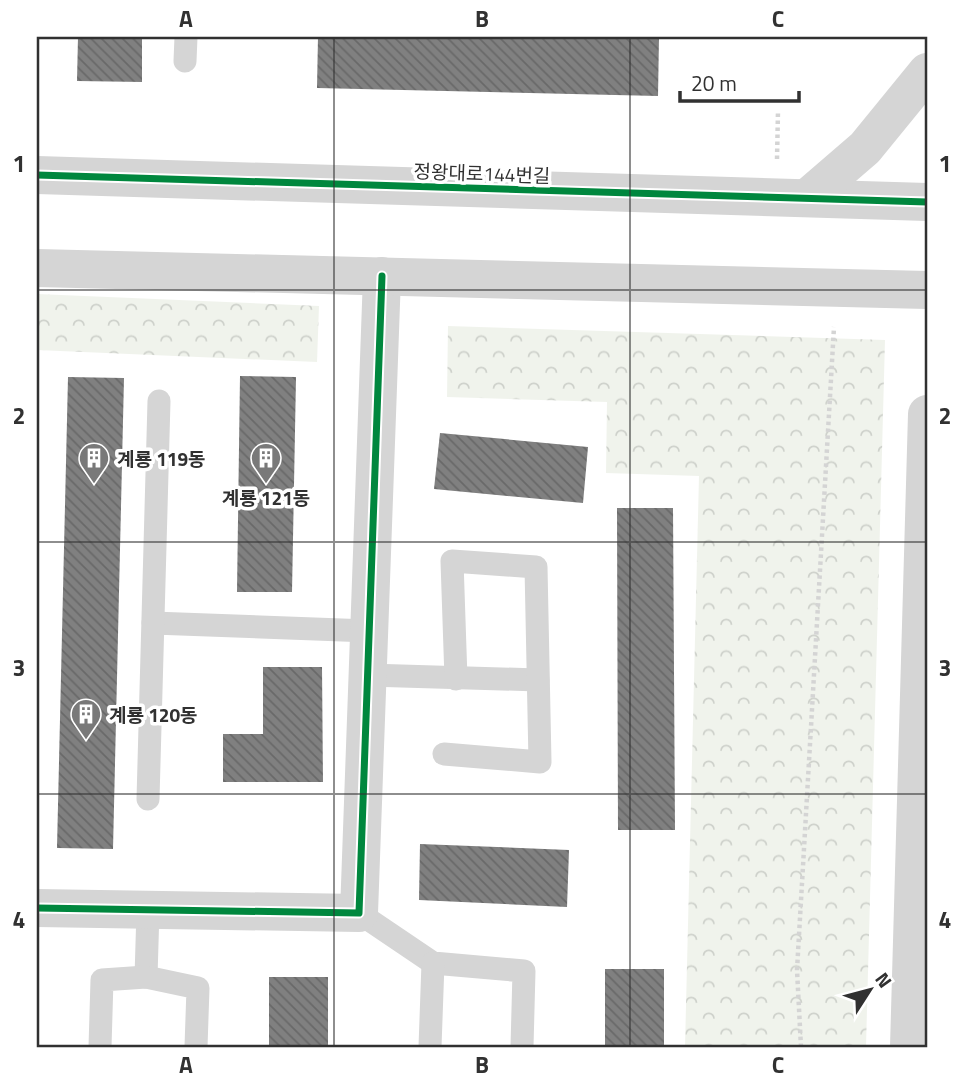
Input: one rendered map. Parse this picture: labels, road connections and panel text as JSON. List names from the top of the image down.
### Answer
{
  "streets": {
    "street": ["정왕대로144번길"]
  },
  "places": {
    "building": ["계룡 119동", "계룡 121동", "계룡 120동"]
  },
  "scale_bar": "20 m",
  "north": "top right",
  "grid": {
    "columns": ["A", "B", "C"],
    "rows": [
      "1",
      "2",
      "3",
      "4"
    ]
  }
}
